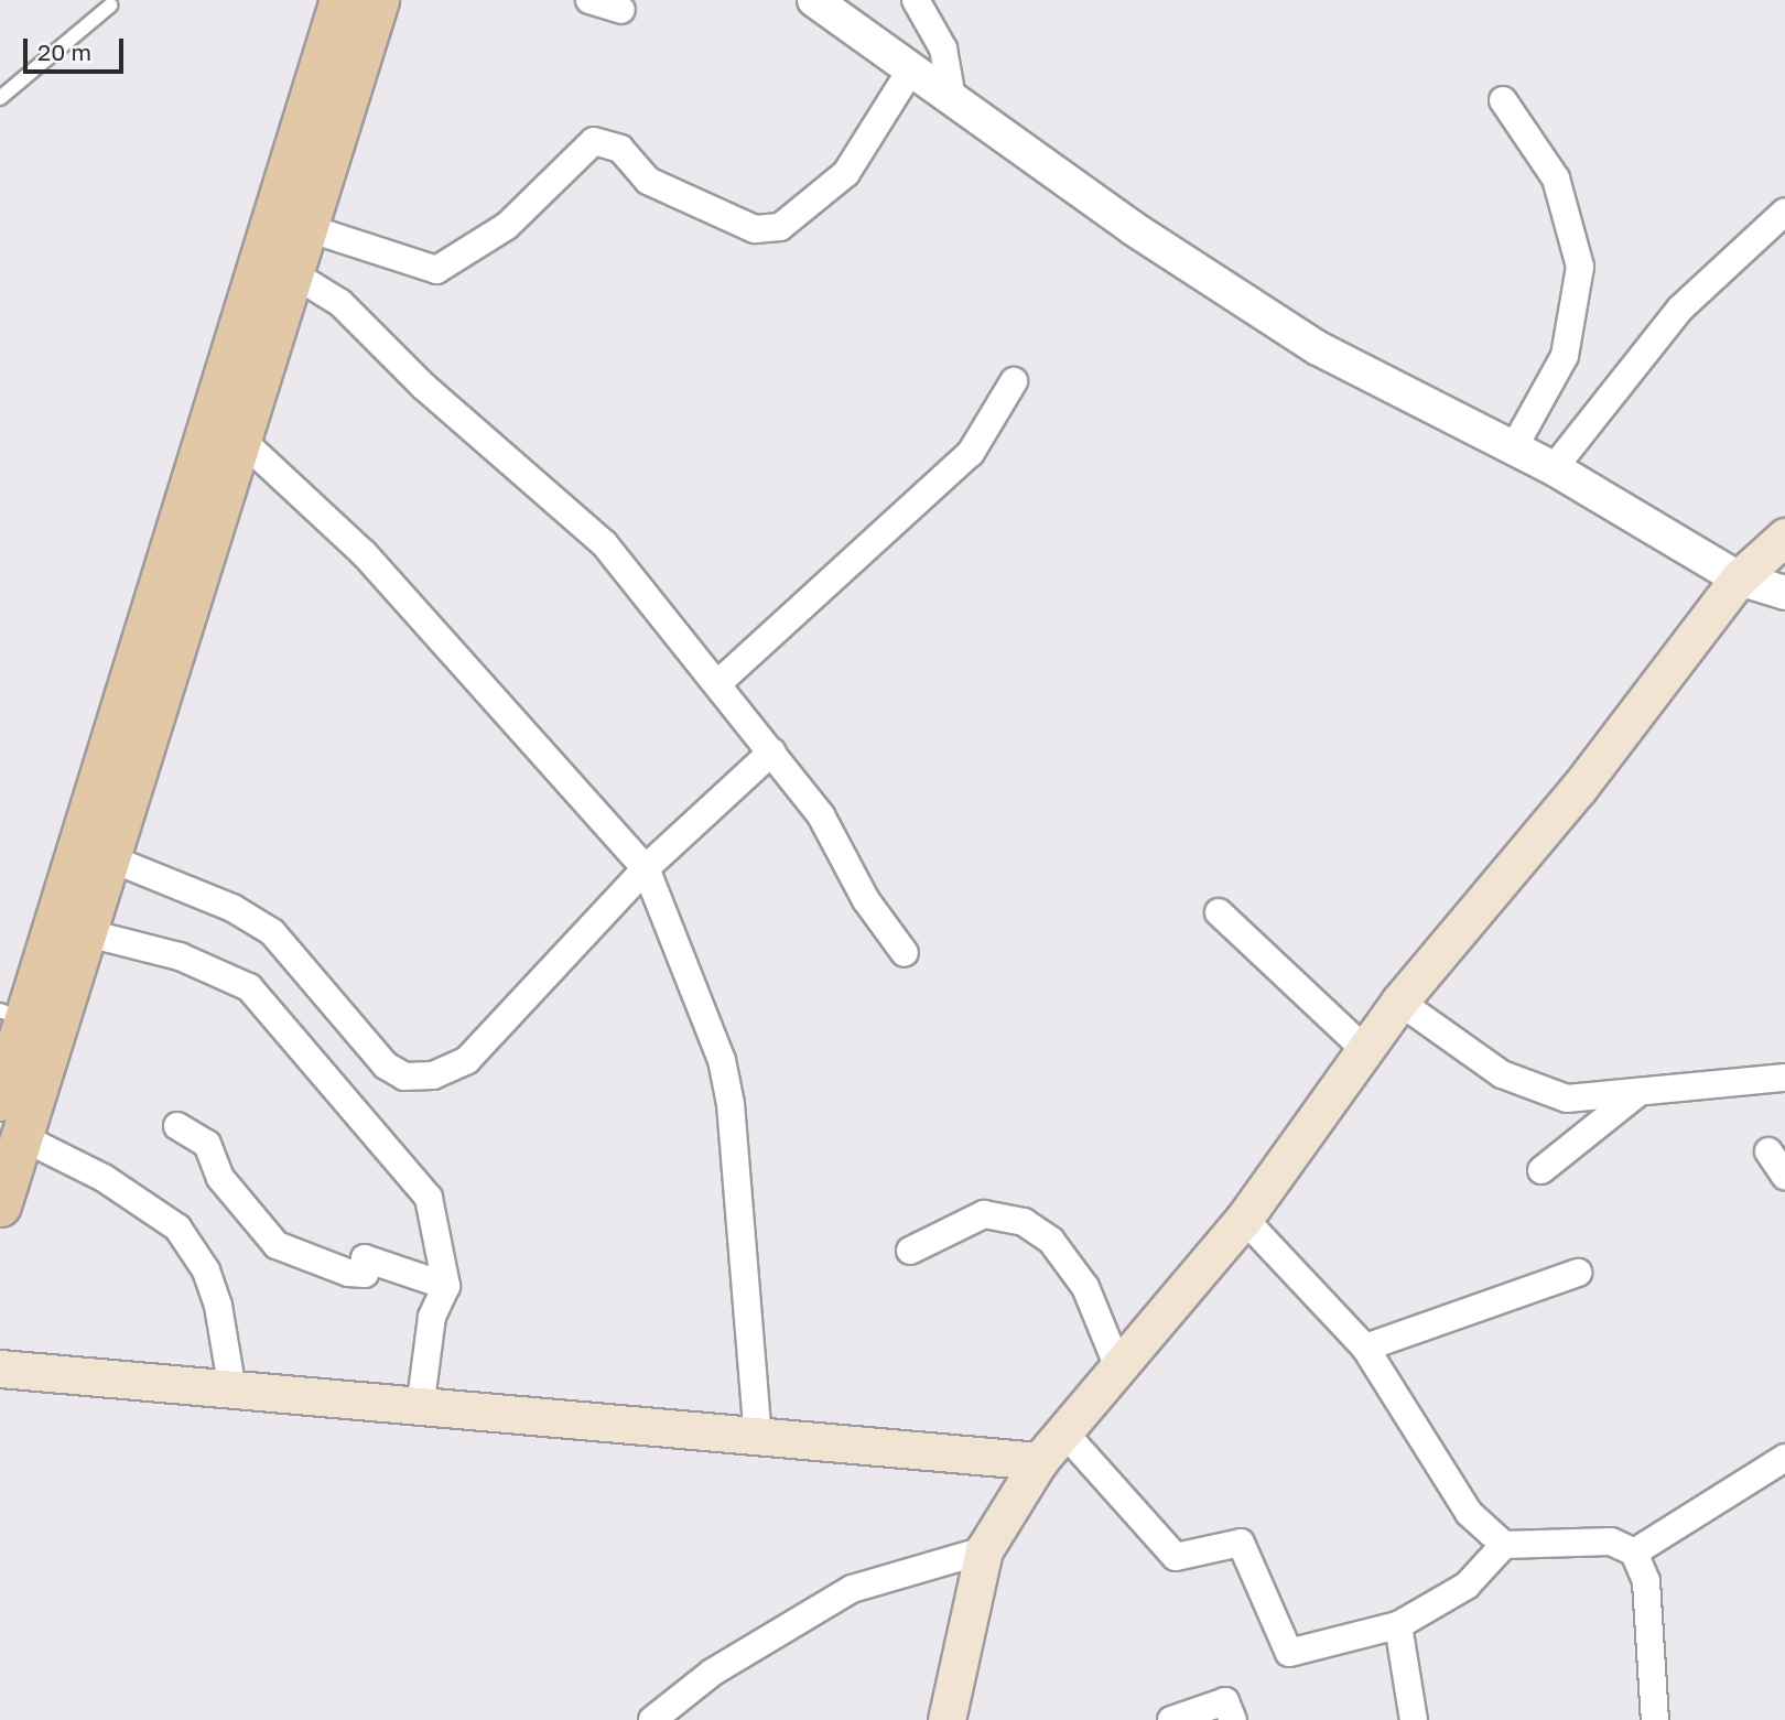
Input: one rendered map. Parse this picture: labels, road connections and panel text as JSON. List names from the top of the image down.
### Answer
{
  "scale_bar": "20 m"
}
